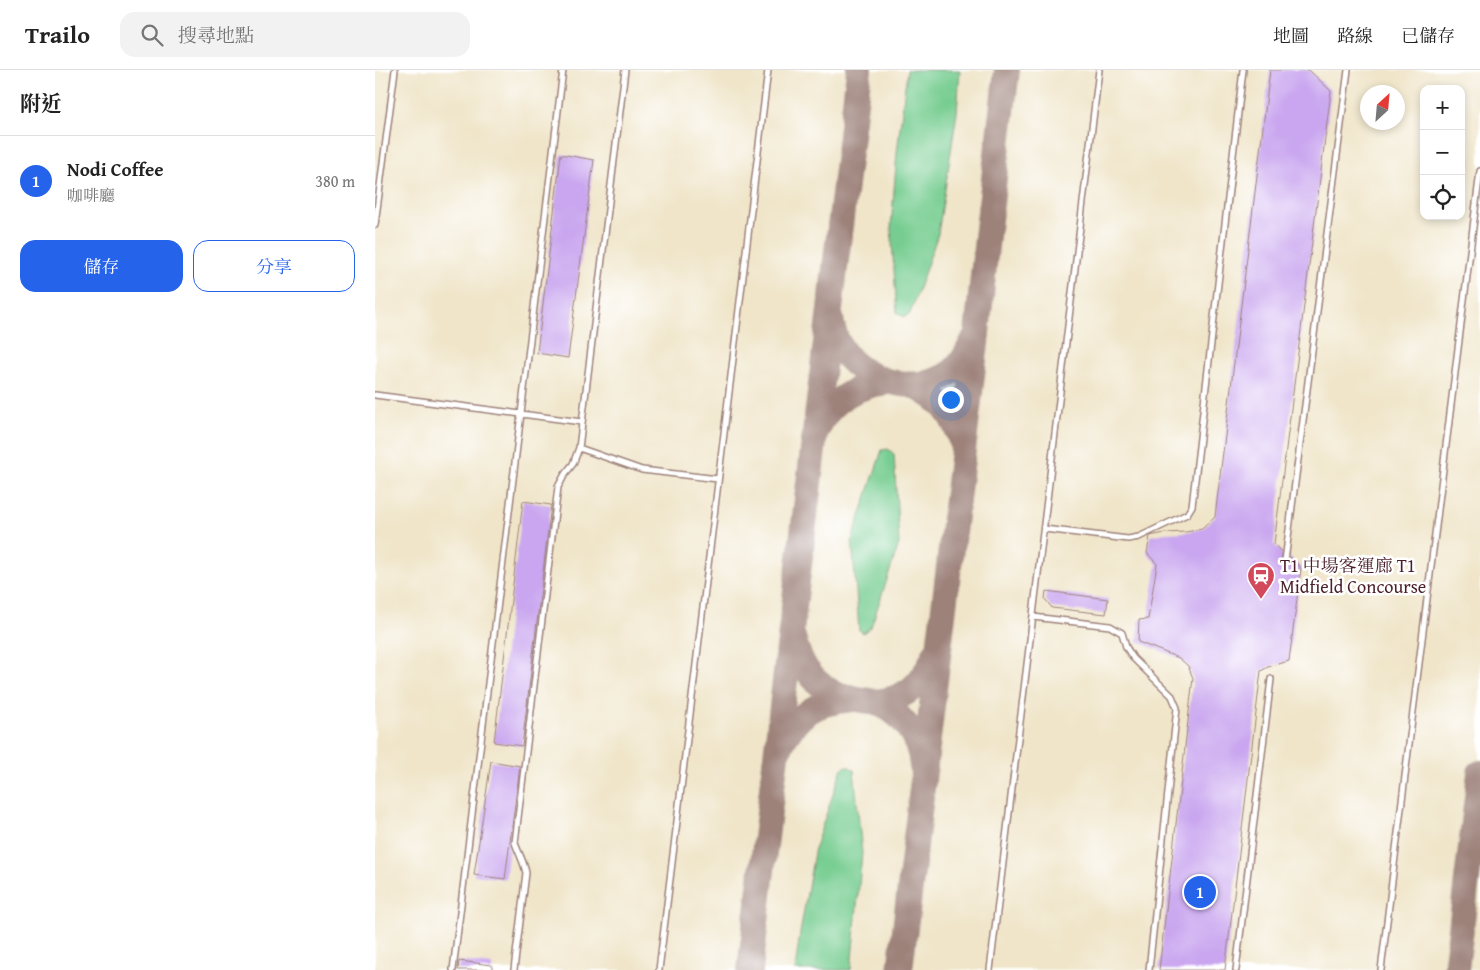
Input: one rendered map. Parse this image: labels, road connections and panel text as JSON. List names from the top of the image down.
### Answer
{
  "places": {
    "station": ["T1 中場客運廊 T1 Midfield Concourse"]
  },
  "north": "top right",
  "page": {
    "header": "Trailo",
    "search": "搜尋地點",
    "nav": ["地圖", "路線", "已儲存"],
    "heading": "附近",
    "map_buttons": ["+", "−"],
    "list": [
      {
        "mark": "1",
        "name": "Nodi Coffee",
        "note": "咖啡廳",
        "value": "380 m"
      }
    ],
    "buttons": ["儲存", "分享"],
    "pins": "1"
  }
}
